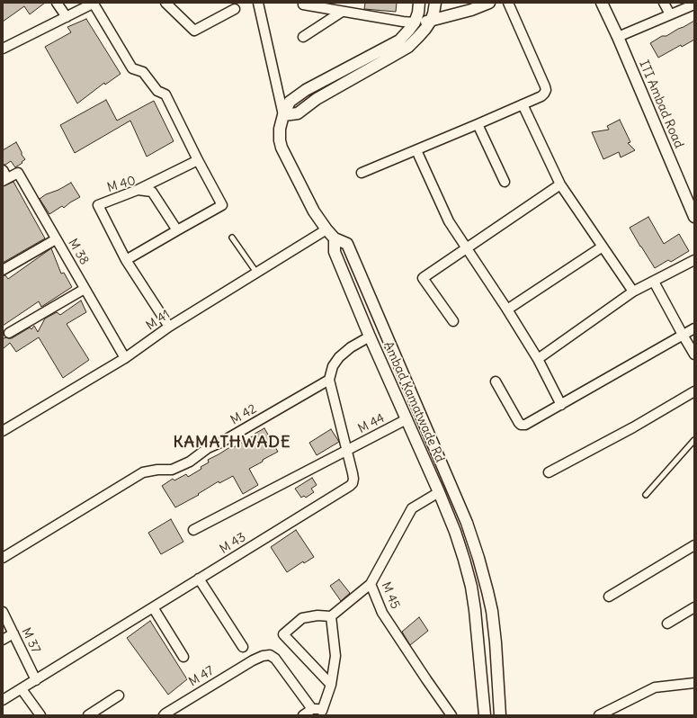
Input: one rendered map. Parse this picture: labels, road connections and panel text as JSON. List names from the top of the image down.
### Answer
{
  "streets": {
    "street": [
      "ITI Ambad Road",
      "M 40",
      "M 38",
      "M 41",
      "Ambad Kamatwade Rd",
      "M 42",
      "M 44",
      "M 43",
      "M 45",
      "M 37",
      "M 47"
    ]
  },
  "crossings": [
    ["M 40", "M 41"],
    ["M 38", "M 41"],
    ["Ambad Kamatwade Rd", "M 44"],
    ["Ambad Kamatwade Rd", "M 45"],
    ["M 42", "M 43"],
    ["M 44", "M 43"],
    ["M 43", "M 37"]
  ],
  "districts": ["KAMATHWADE"]
}
